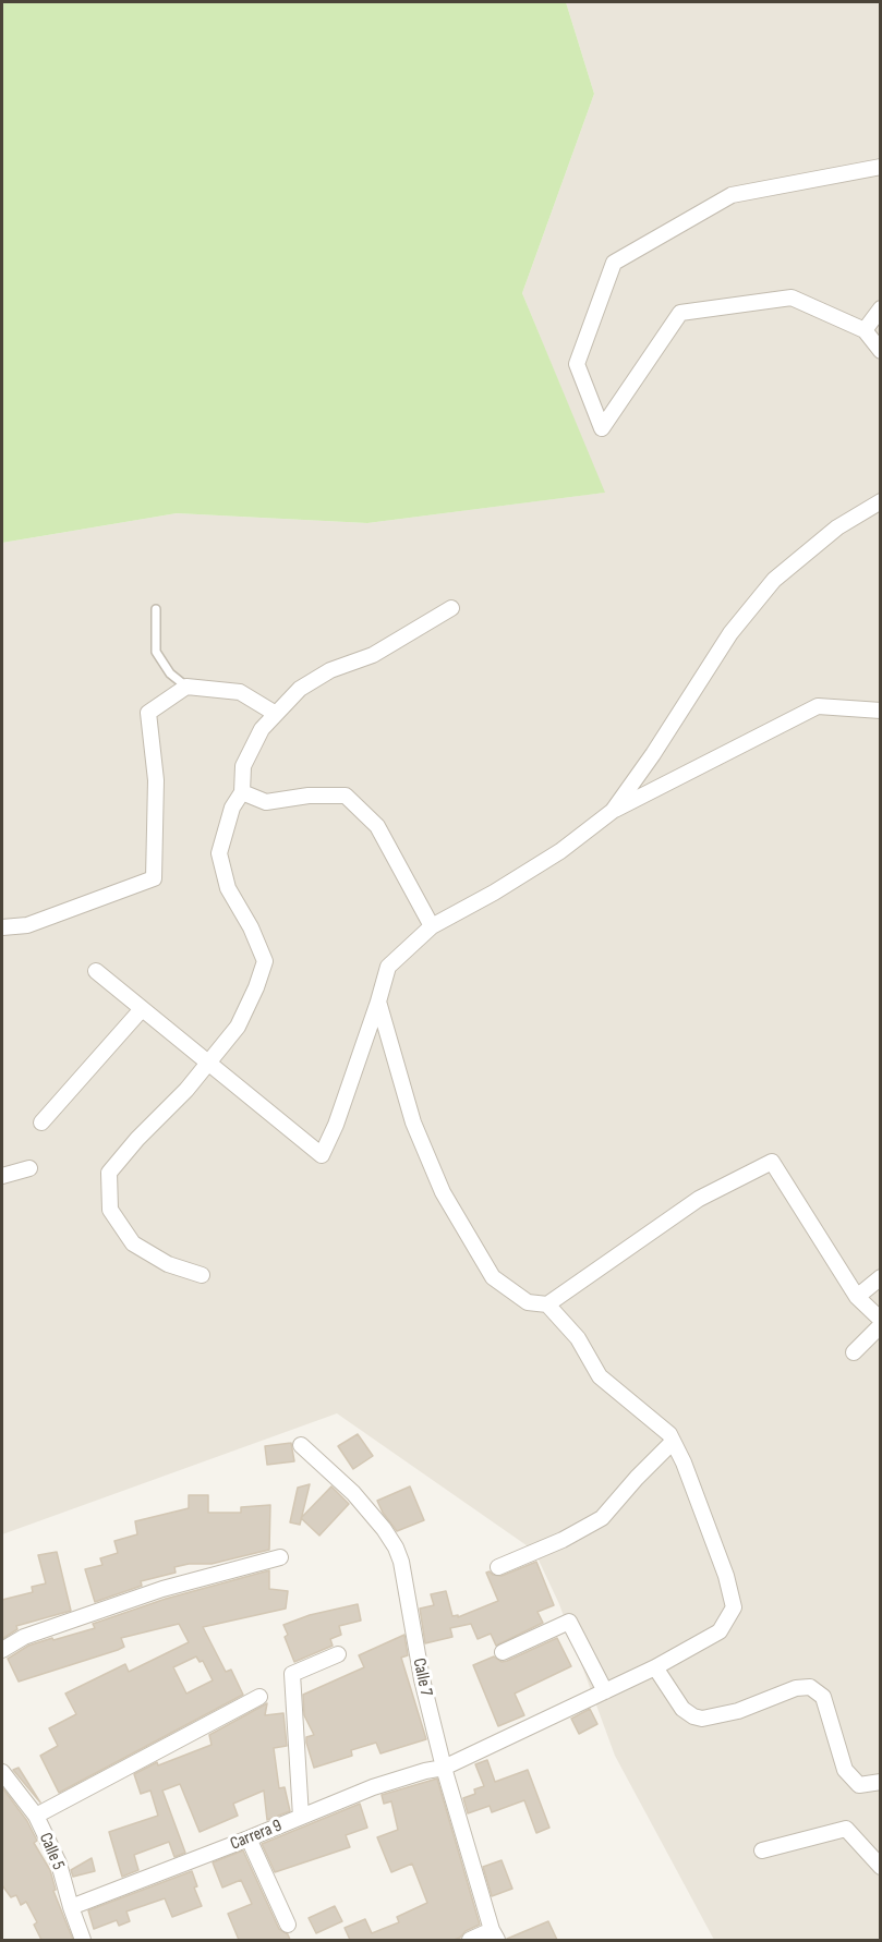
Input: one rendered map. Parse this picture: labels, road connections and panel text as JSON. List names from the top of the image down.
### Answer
{
  "streets": {
    "street": ["Calle 7", "Carrera 9", "Calle 5"]
  },
  "crossings": [
    ["Calle 7", "Carrera 9"],
    ["Carrera 9", "Calle 5"]
  ]
}
